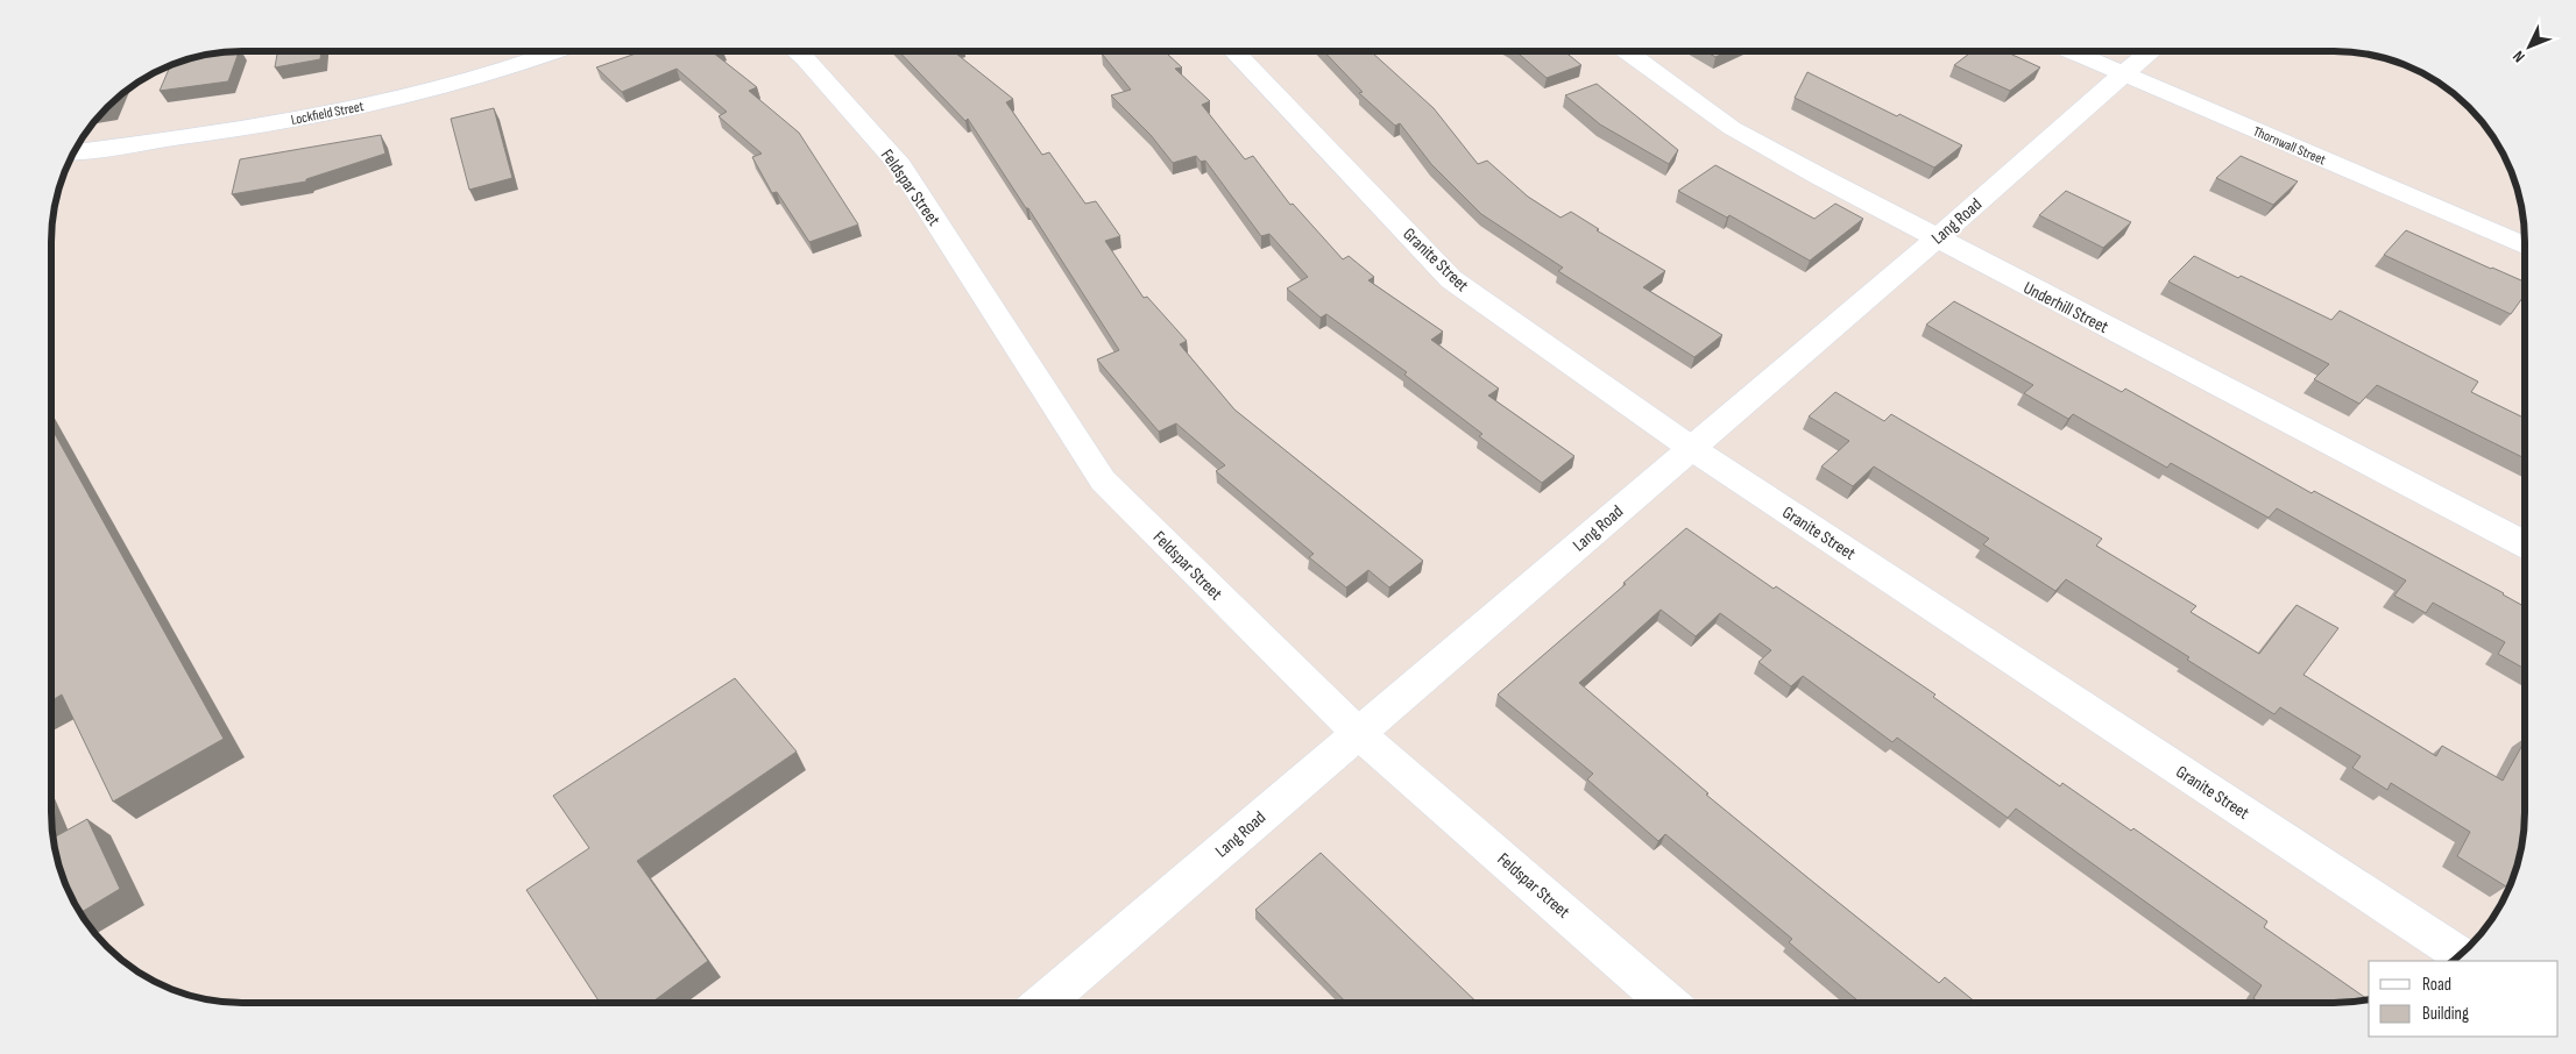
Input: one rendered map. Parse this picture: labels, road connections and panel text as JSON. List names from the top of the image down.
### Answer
{
  "streets": {
    "street": [
      "Lockfield Street",
      "Thornwall Street",
      "Feldspar Street",
      "Lang Road",
      "Granite Street",
      "Underhill Street"
    ]
  },
  "crossings": [
    ["Thornwall Street", "Lang Road"],
    ["Feldspar Street", "Lang Road"],
    ["Lang Road", "Granite Street"],
    ["Lang Road", "Underhill Street"]
  ],
  "legend": ["Road", "Building"],
  "north": "bottom left"
}
